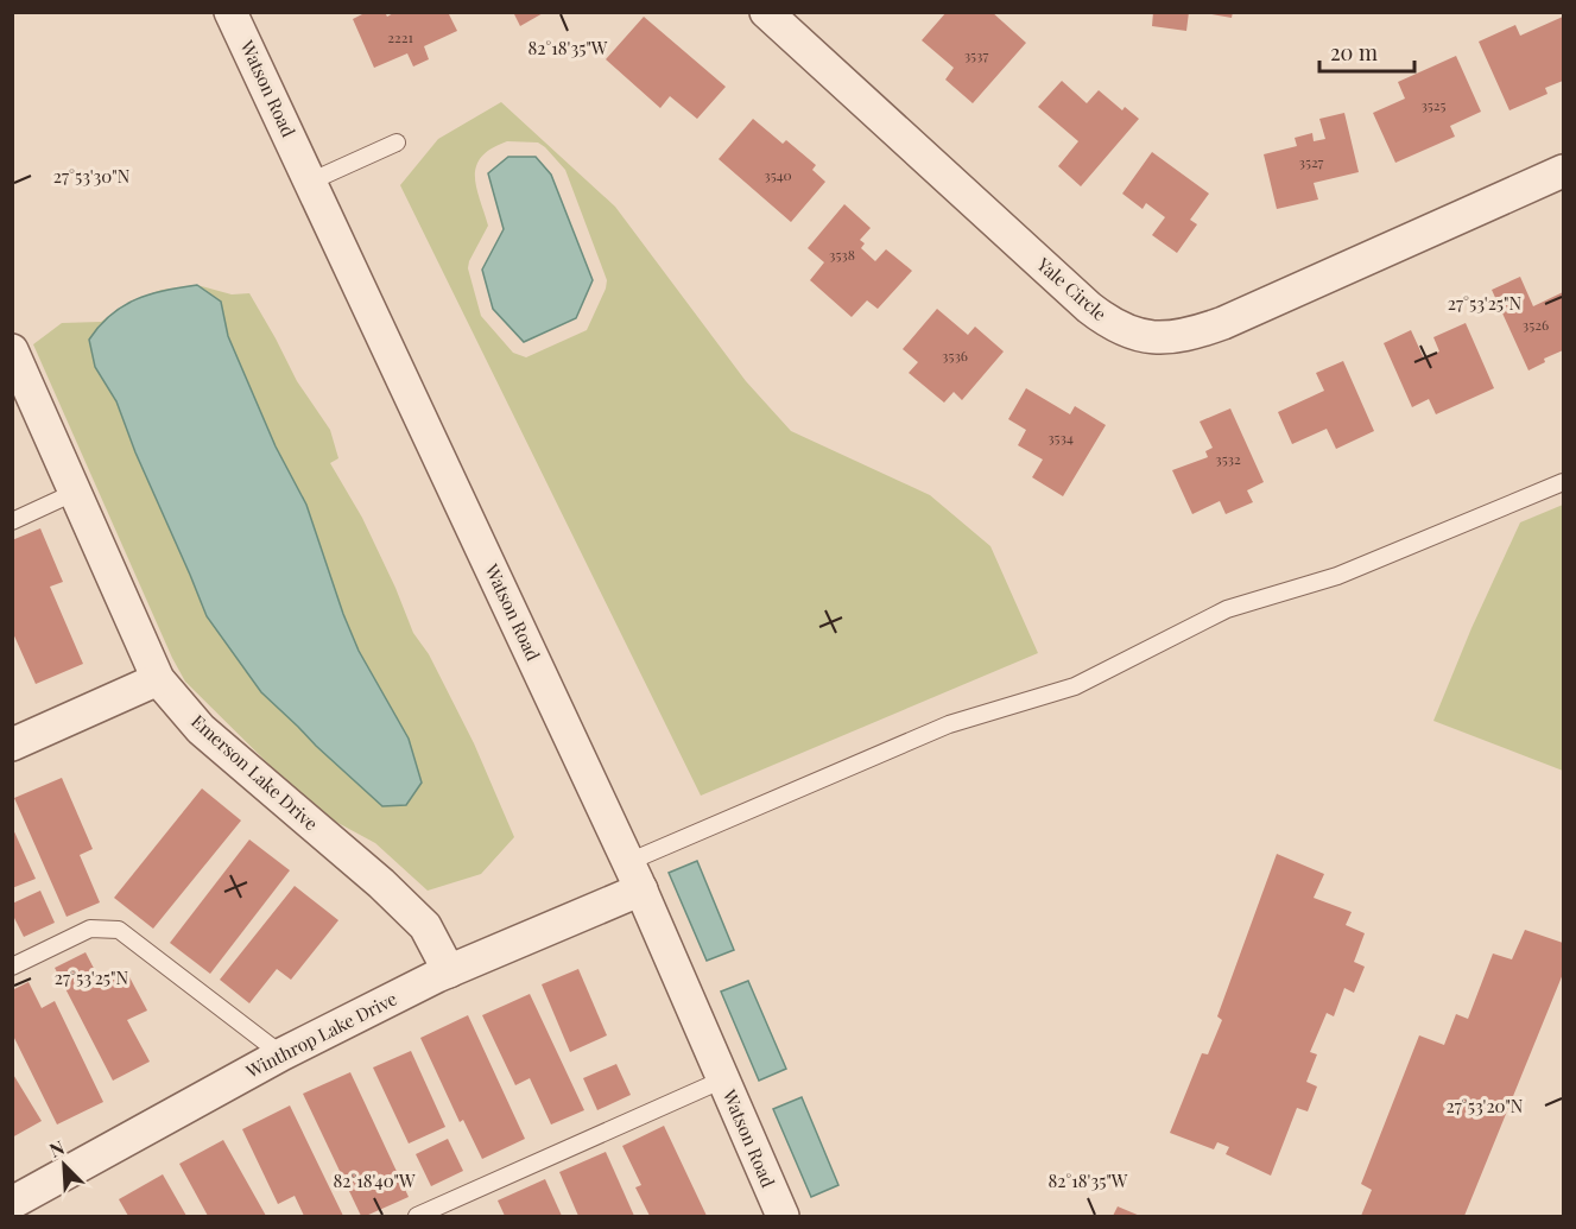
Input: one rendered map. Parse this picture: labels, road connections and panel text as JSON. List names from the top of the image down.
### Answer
{
  "streets": {
    "street": [
      "Watson Road",
      "Yale Circle",
      "Emerson Lake Drive",
      "Winthrop Lake Drive"
    ]
  },
  "crossings": [
    ["Watson Road", "Winthrop Lake Drive"],
    ["Emerson Lake Drive", "Winthrop Lake Drive"]
  ],
  "house_numbers": [
    "2221",
    "3537",
    "3525",
    "3527",
    "3540",
    "3538",
    "3526",
    "3536",
    "3534",
    "3532"
  ],
  "scale_bar": "20 m",
  "north": "top left",
  "coordinates": [
    "82°18'35\"W",
    "27°53'30\"N",
    "27°53'25\"N",
    "27°53'20\"N",
    "82°18'40\"W"
  ]
}
